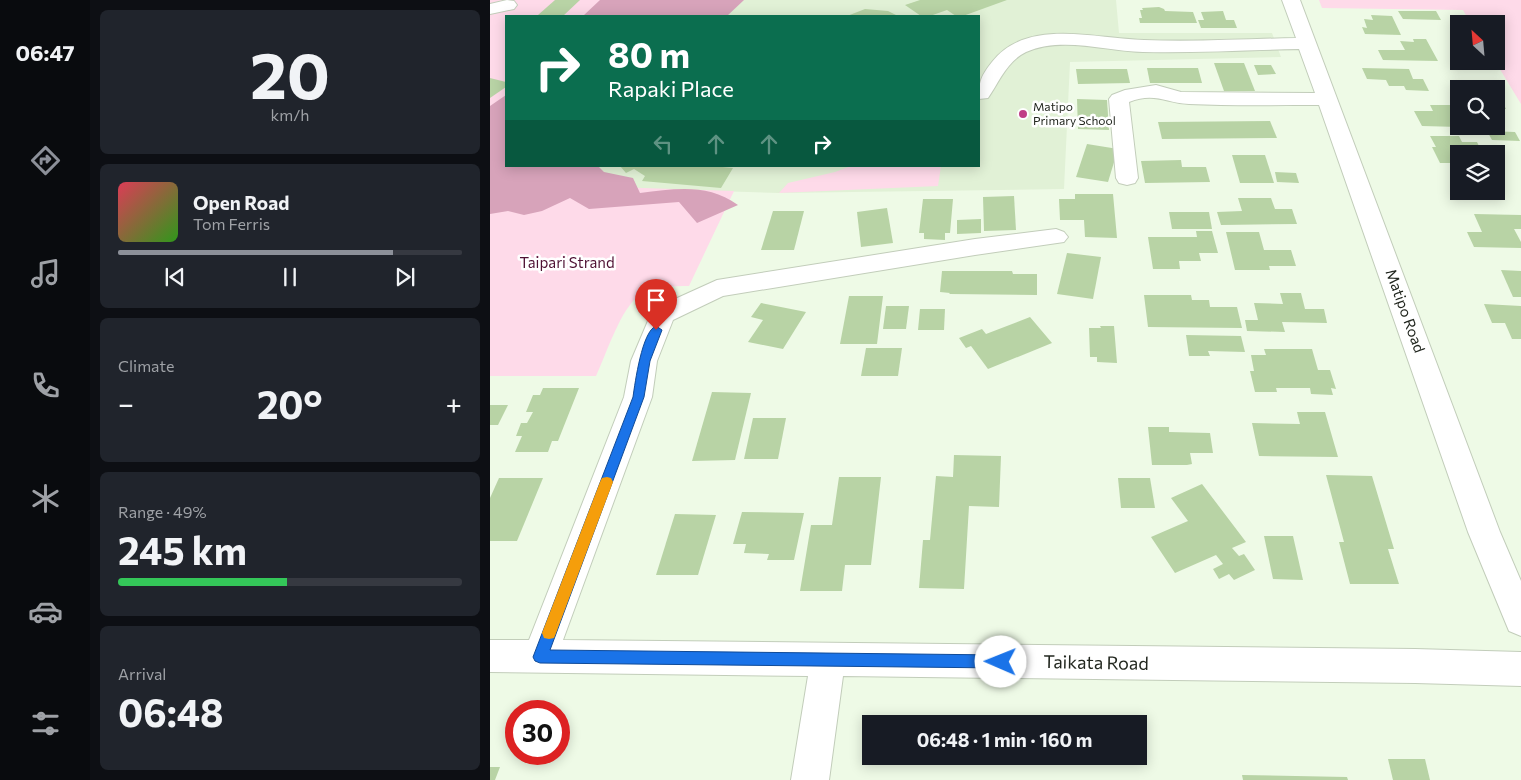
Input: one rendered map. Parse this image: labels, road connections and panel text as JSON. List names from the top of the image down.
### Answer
{
  "streets": {
    "street": ["Matipo Road", "Taikata Road"]
  },
  "parks": ["Taipari Strand"],
  "places": ["Matipo Primary School"],
  "north": "top left",
  "page": {
    "tabs": "06:47",
    "tile": [
      ["20", "km/h"],
      "Climate",
      ["Range · 49%", "245 km"],
      ["Arrival", "06:48"]
    ],
    "turn": ["80 m", "Rapaki Place"],
    "song": ["Open Road", "Tom Ferris"],
    "heat": ["−", "20°", "+"],
    "limit": "30",
    "trip": "06:48 · 1 min · 160 m"
  }
}
